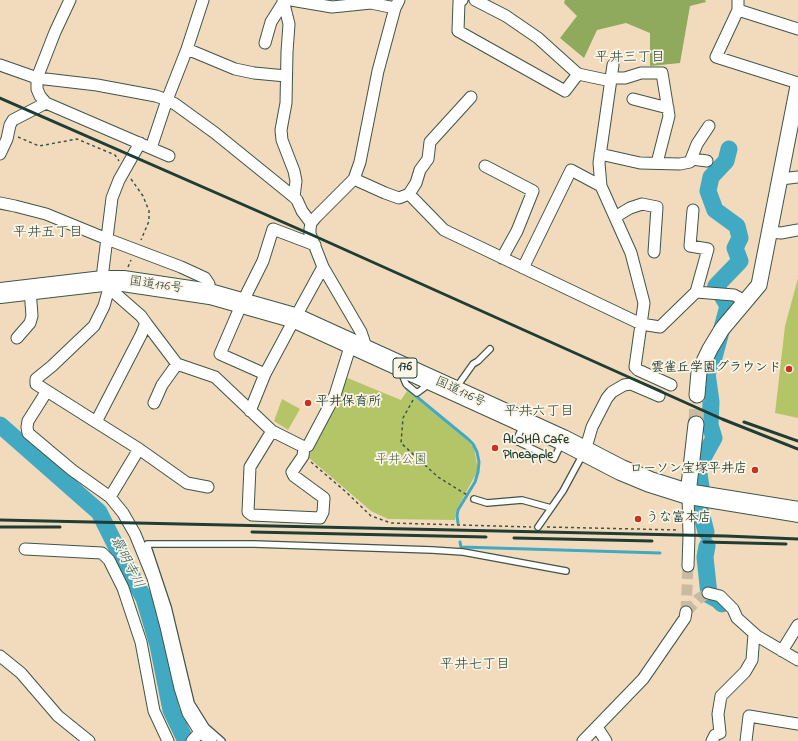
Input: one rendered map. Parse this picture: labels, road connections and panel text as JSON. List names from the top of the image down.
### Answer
{
  "streets": {
    "highway": ["国道176号", "176"]
  },
  "districts": [
    "平井三丁目",
    "平井五丁目",
    "平井六丁目",
    "平井七丁目"
  ],
  "water": ["最明寺川"],
  "parks": ["平井公園"],
  "places": [
    "雲雀丘学園グラウンド",
    "平井保育所",
    "ALOHA Cafe Pineapple",
    "ローソン宝塚平井店",
    "うな富本店"
  ]
}
